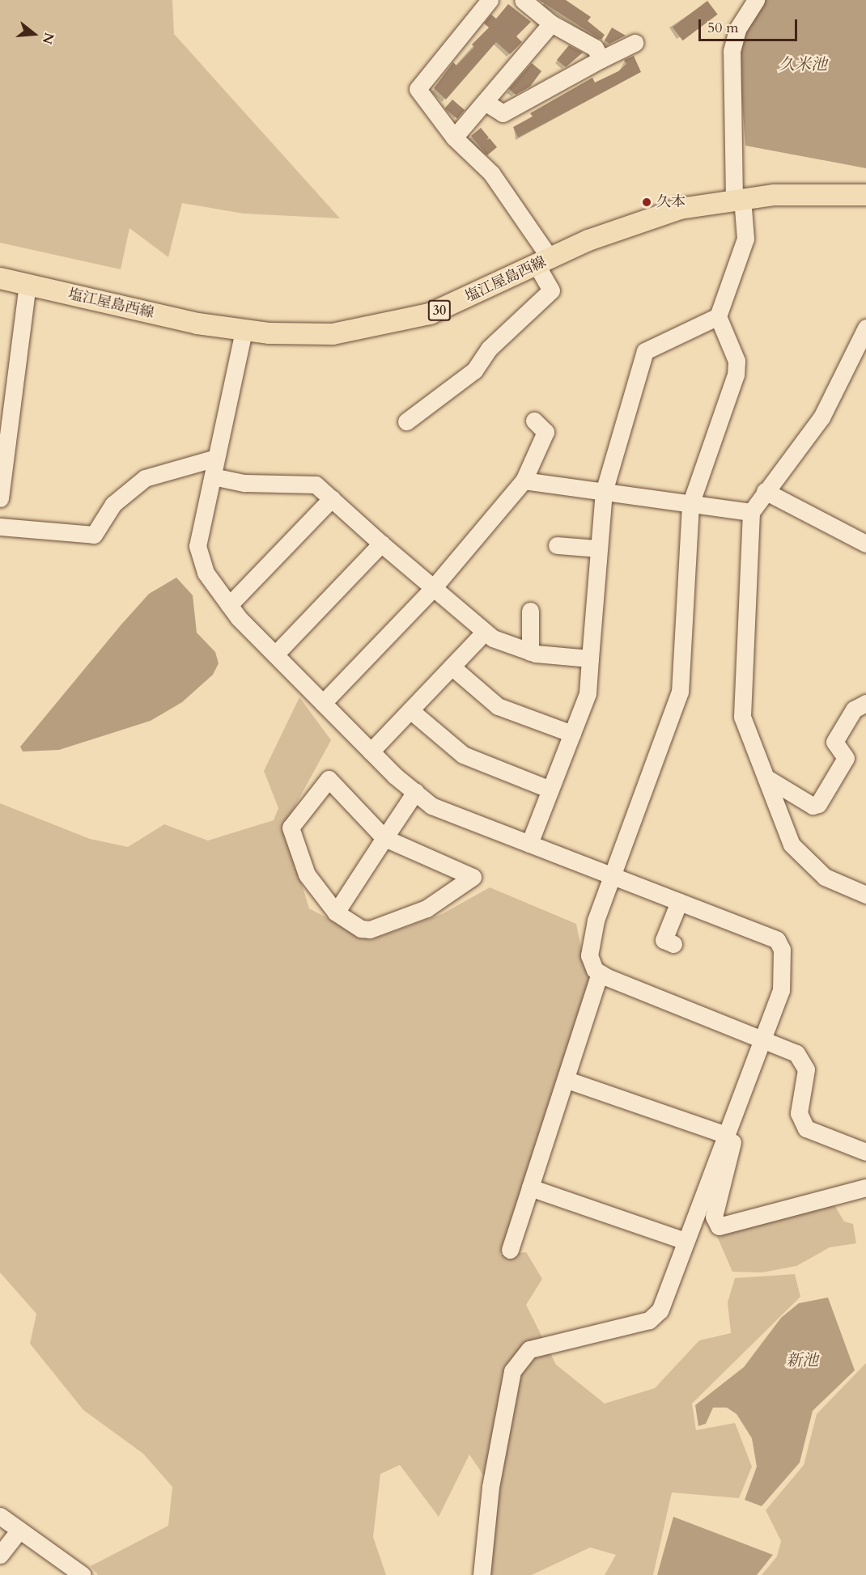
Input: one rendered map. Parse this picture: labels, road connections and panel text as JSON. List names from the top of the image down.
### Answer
{
  "streets": {
    "main road": ["塩江屋島西線", "30"]
  },
  "water": ["久米池", "新池"],
  "places": ["久本"],
  "scale_bar": "50 m",
  "north": "right"
}
